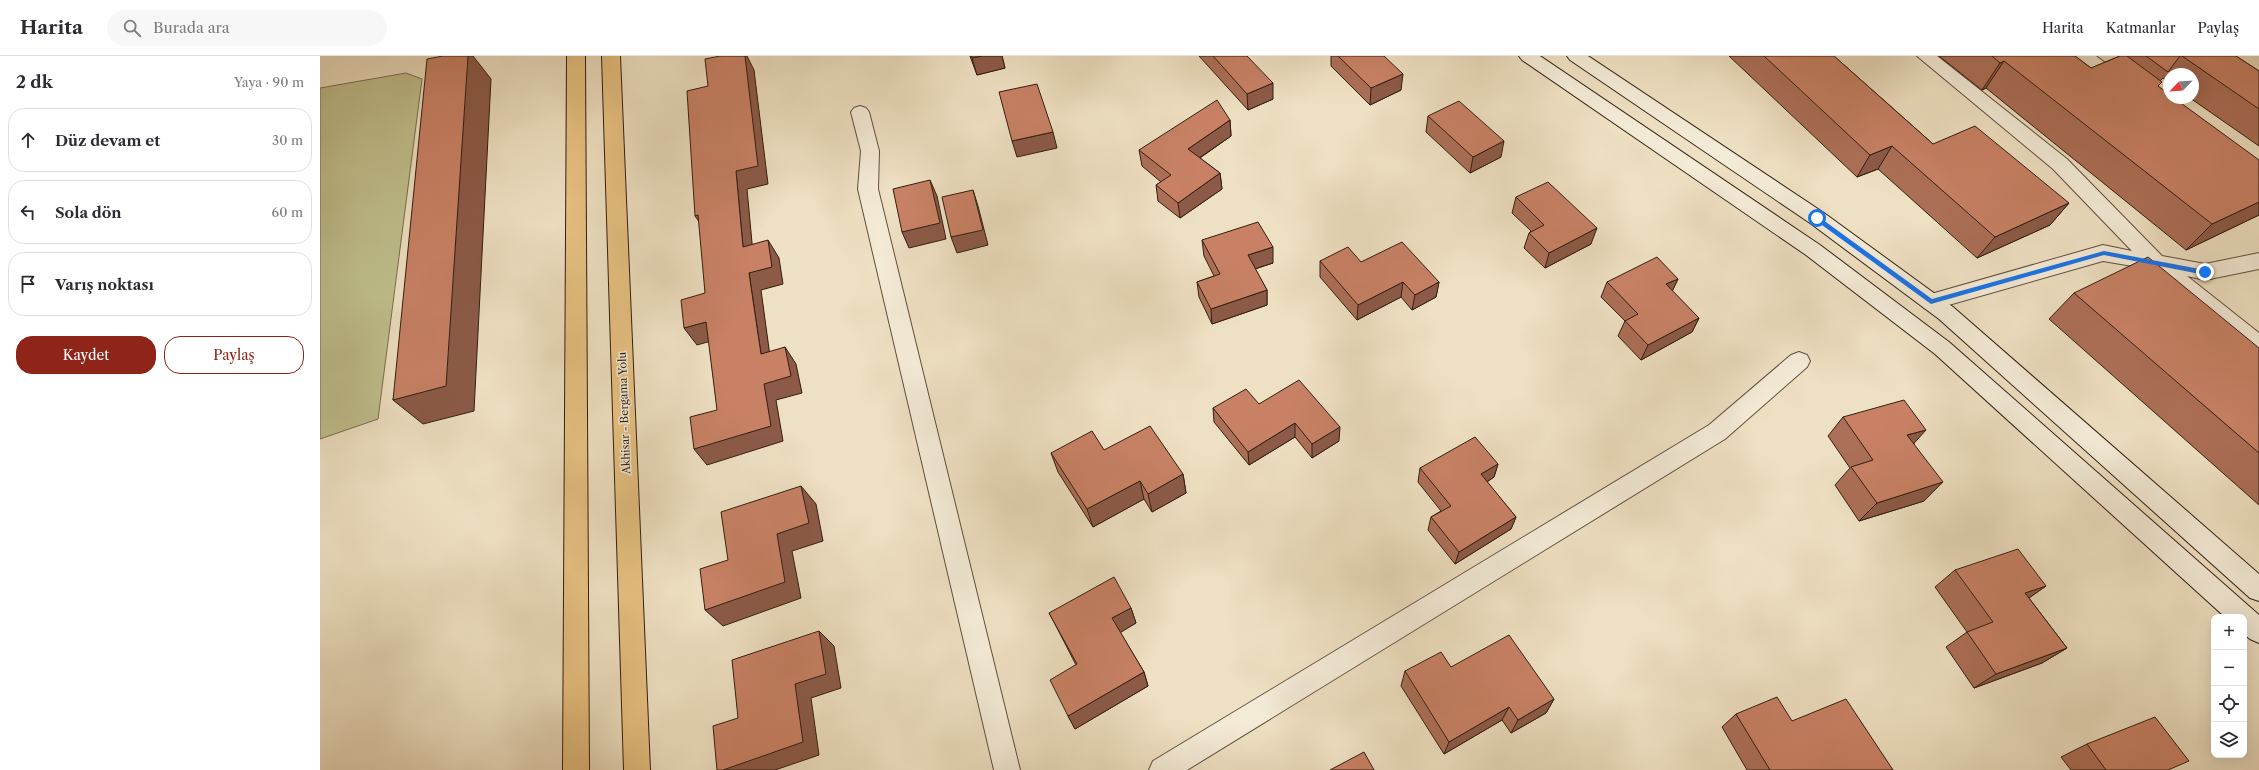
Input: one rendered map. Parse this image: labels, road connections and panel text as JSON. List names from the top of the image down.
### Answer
{
  "streets": {
    "main road": ["Akhisar - Bergama Yolu"]
  },
  "north": "bottom left",
  "page": {
    "header": "Harita",
    "search": "Burada ara",
    "nav": ["Harita", "Katmanlar", "Paylaş"],
    "heading": ["2 dk", "Yaya · 90 m"],
    "list": [
      ["Düz devam et", "30 m"],
      ["Sola dön", "60 m"],
      "Varış noktası"
    ],
    "buttons": ["Kaydet", "Paylaş"],
    "map_buttons": ["+", "−"]
  }
}
